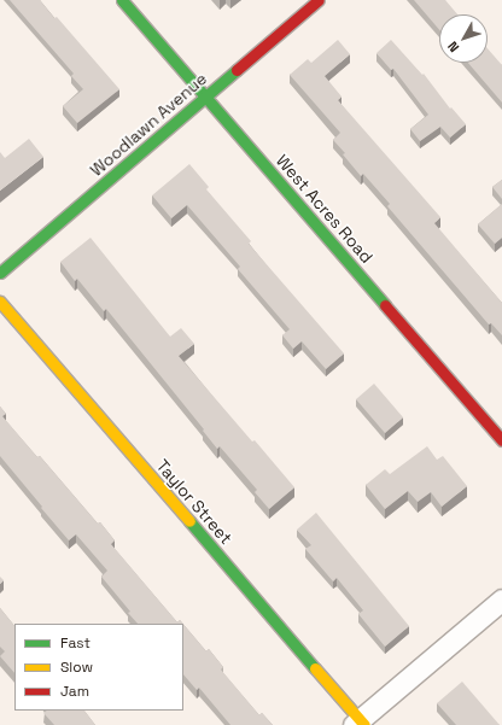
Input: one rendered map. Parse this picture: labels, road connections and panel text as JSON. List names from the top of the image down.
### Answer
{
  "streets": {
    "street": ["Woodlawn Avenue", "West Acres Road", "Taylor Street"]
  },
  "crossings": [
    ["Woodlawn Avenue", "West Acres Road"]
  ],
  "legend": ["Fast", "Slow", "Jam"],
  "north": "bottom left"
}
